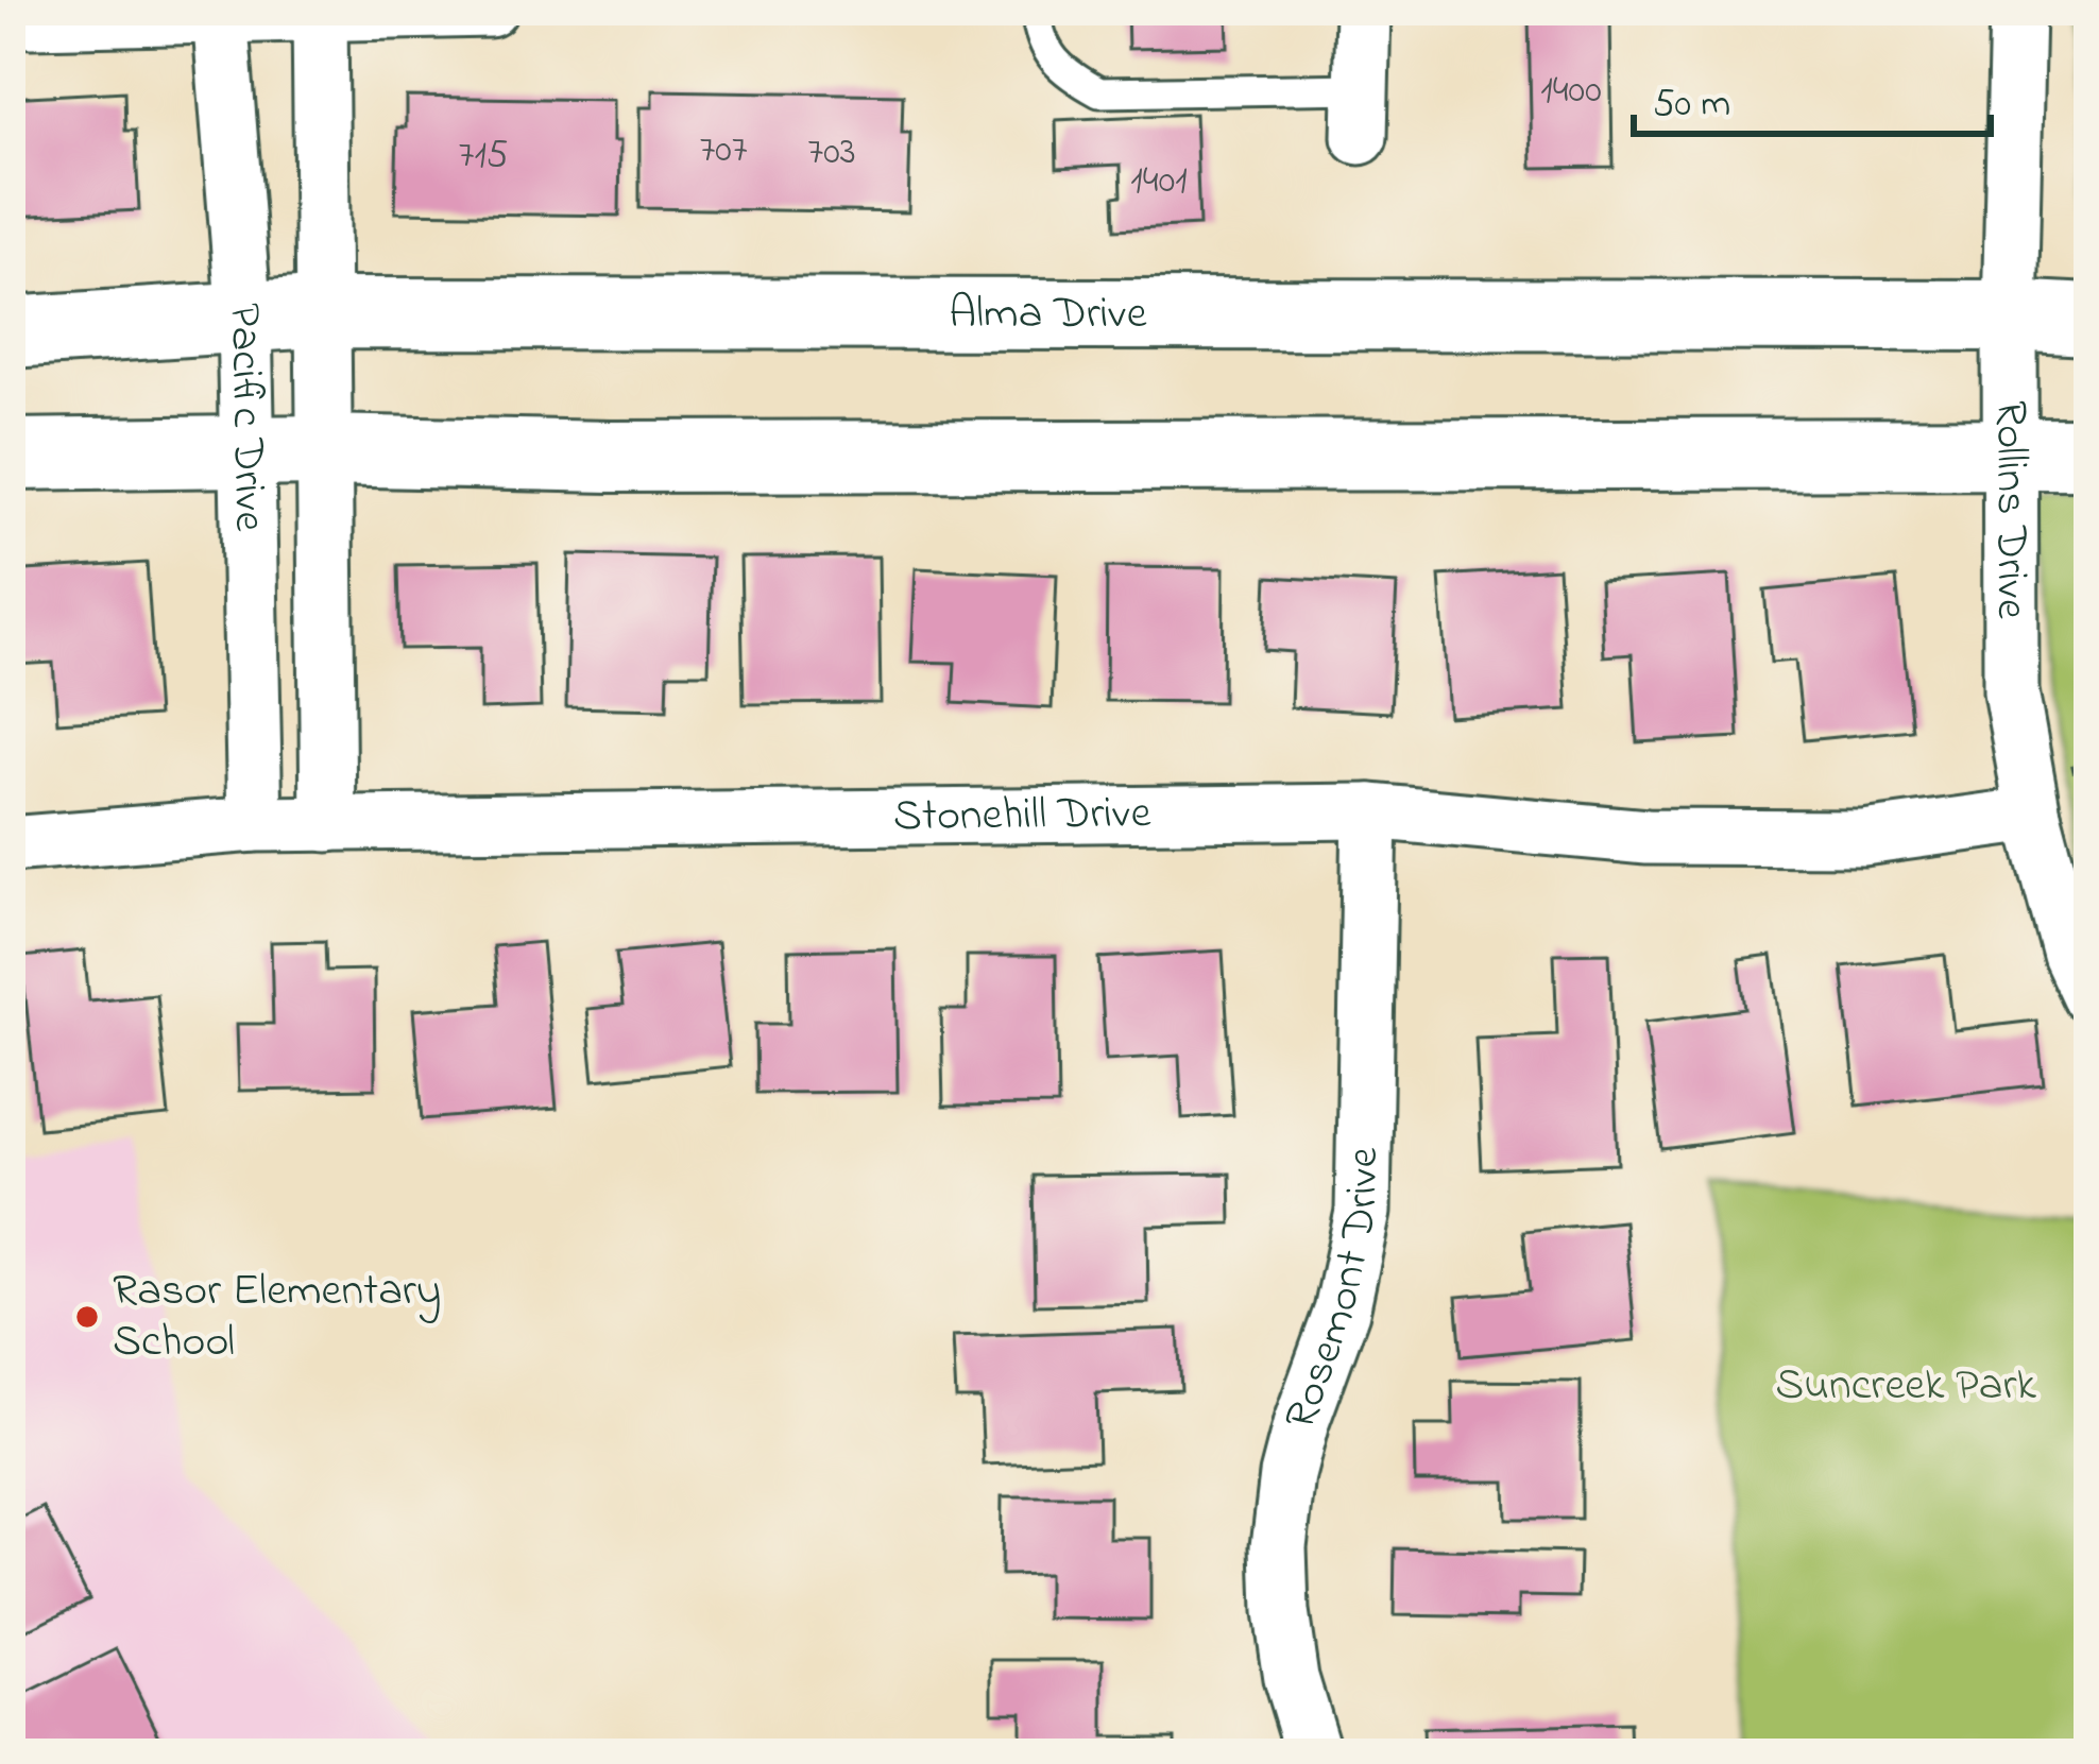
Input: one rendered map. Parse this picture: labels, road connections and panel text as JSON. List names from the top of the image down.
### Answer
{
  "streets": {
    "main road": ["Alma Drive"],
    "street": [
      "Pacific Drive",
      "Rollins Drive",
      "Stonehill Drive",
      "Rosemont Drive"
    ]
  },
  "crossings": [
    ["Alma Drive", "Pacific Drive"],
    ["Alma Drive", "Rollins Drive"],
    ["Pacific Drive", "Stonehill Drive"],
    ["Rollins Drive", "Stonehill Drive"],
    ["Stonehill Drive", "Rosemont Drive"]
  ],
  "parks": ["Suncreek Park"],
  "places": ["Rasor Elementary School"],
  "house_numbers": [
    "1400",
    "707",
    "703",
    "715",
    "1401"
  ],
  "scale_bar": "50 m"
}
